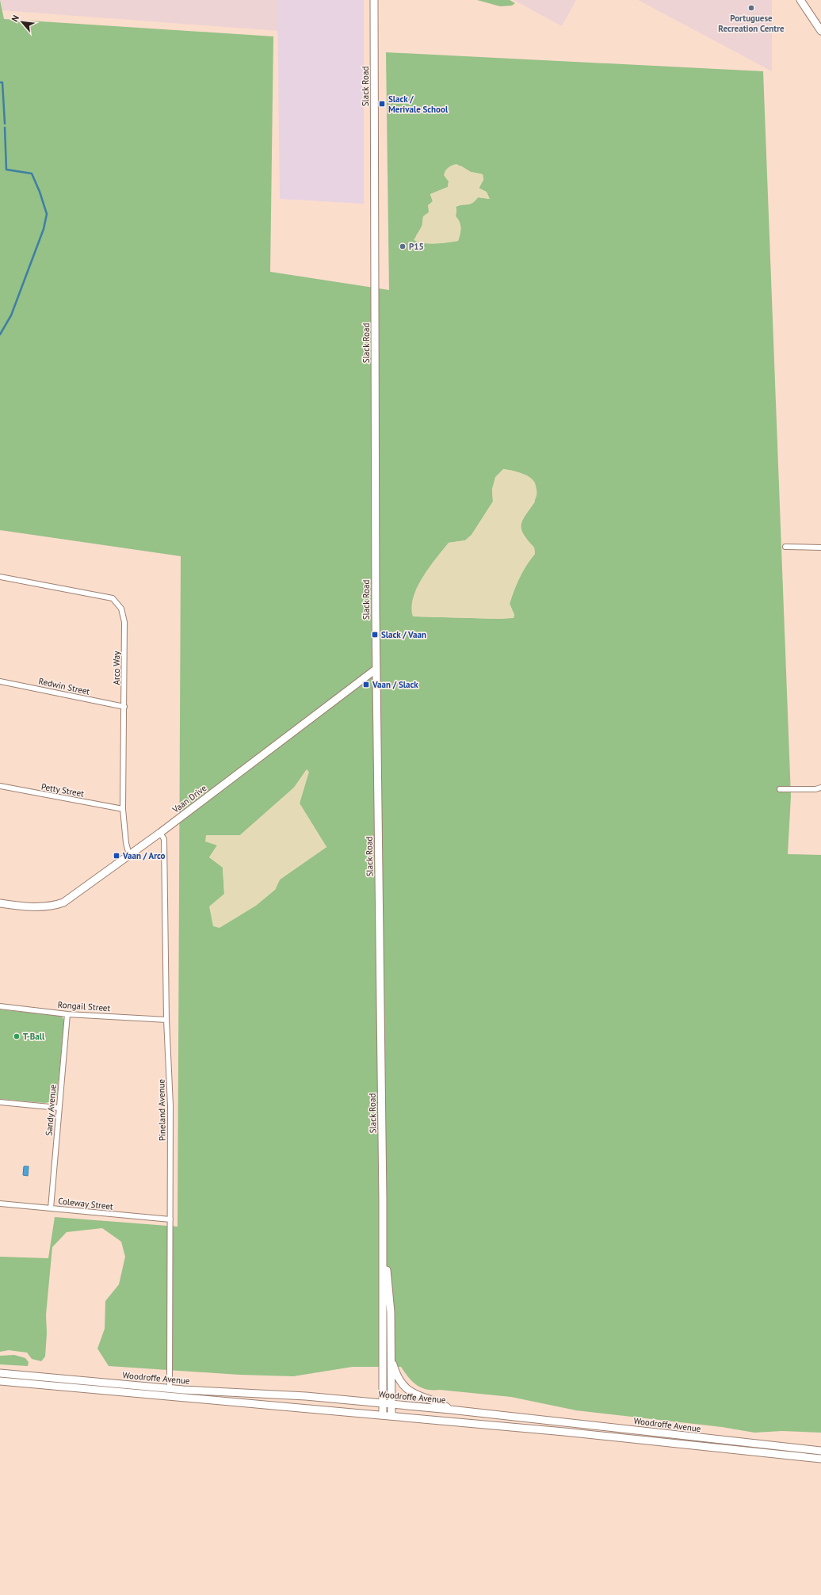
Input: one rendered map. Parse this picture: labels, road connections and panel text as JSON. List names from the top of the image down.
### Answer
{
  "streets": {
    "street": [
      "Slack Road",
      "Arco Way",
      "Redwin Street",
      "Petty Street",
      "Vaan Drive",
      "Rongail Street",
      "Sandy Avenue",
      "Pineland Avenue",
      "Coleway Street",
      "Woodroffe Avenue"
    ]
  },
  "crossings": [
    ["Slack Road", "Vaan Drive"],
    ["Slack Road", "Woodroffe Avenue"],
    ["Arco Way", "Redwin Street"],
    ["Arco Way", "Petty Street"],
    ["Arco Way", "Vaan Drive"],
    ["Vaan Drive", "Pineland Avenue"],
    ["Rongail Street", "Sandy Avenue"],
    ["Rongail Street", "Pineland Avenue"],
    ["Sandy Avenue", "Coleway Street"],
    ["Pineland Avenue", "Coleway Street"],
    ["Pineland Avenue", "Woodroffe Avenue"]
  ],
  "places": {
    "other": ["Portuguese Recreation Centre", "P15", "T-Ball"],
    "transit": [
      "Slack / Merivale School",
      "Slack / Vaan",
      "Vaan / Slack",
      "Vaan / Arco"
    ]
  },
  "north": "top left"
}
